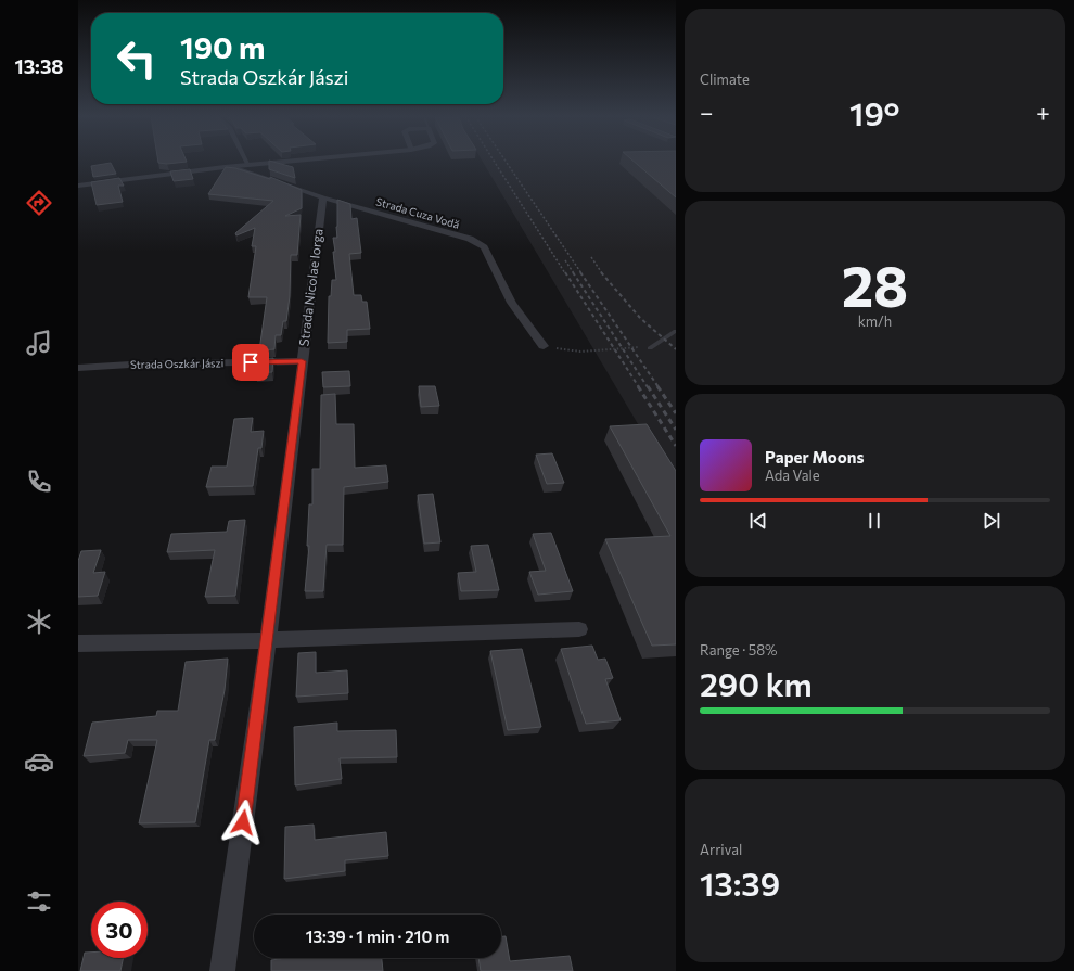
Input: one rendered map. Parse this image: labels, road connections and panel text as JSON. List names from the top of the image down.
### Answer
{
  "streets": {
    "street": ["Strada Cuza Vodă", "Strada Nicolae Iorga", "Strada Oszkár Jászi"]
  },
  "crossings": [
    ["Strada Cuza Vodă", "Strada Nicolae Iorga"],
    ["Strada Nicolae Iorga", "Strada Oszkár Jászi"]
  ],
  "page": {
    "tabs": "13:38",
    "tile": [
      "Climate",
      ["28", "km/h"],
      ["Range · 58%", "290 km"],
      ["Arrival", "13:39"]
    ],
    "turn": ["190 m", "Strada Oszkár Jászi"],
    "heat": ["−", "19°", "+"],
    "song": ["Paper Moons", "Ada Vale"],
    "limit": "30",
    "trip": "13:39 · 1 min · 210 m"
  }
}
